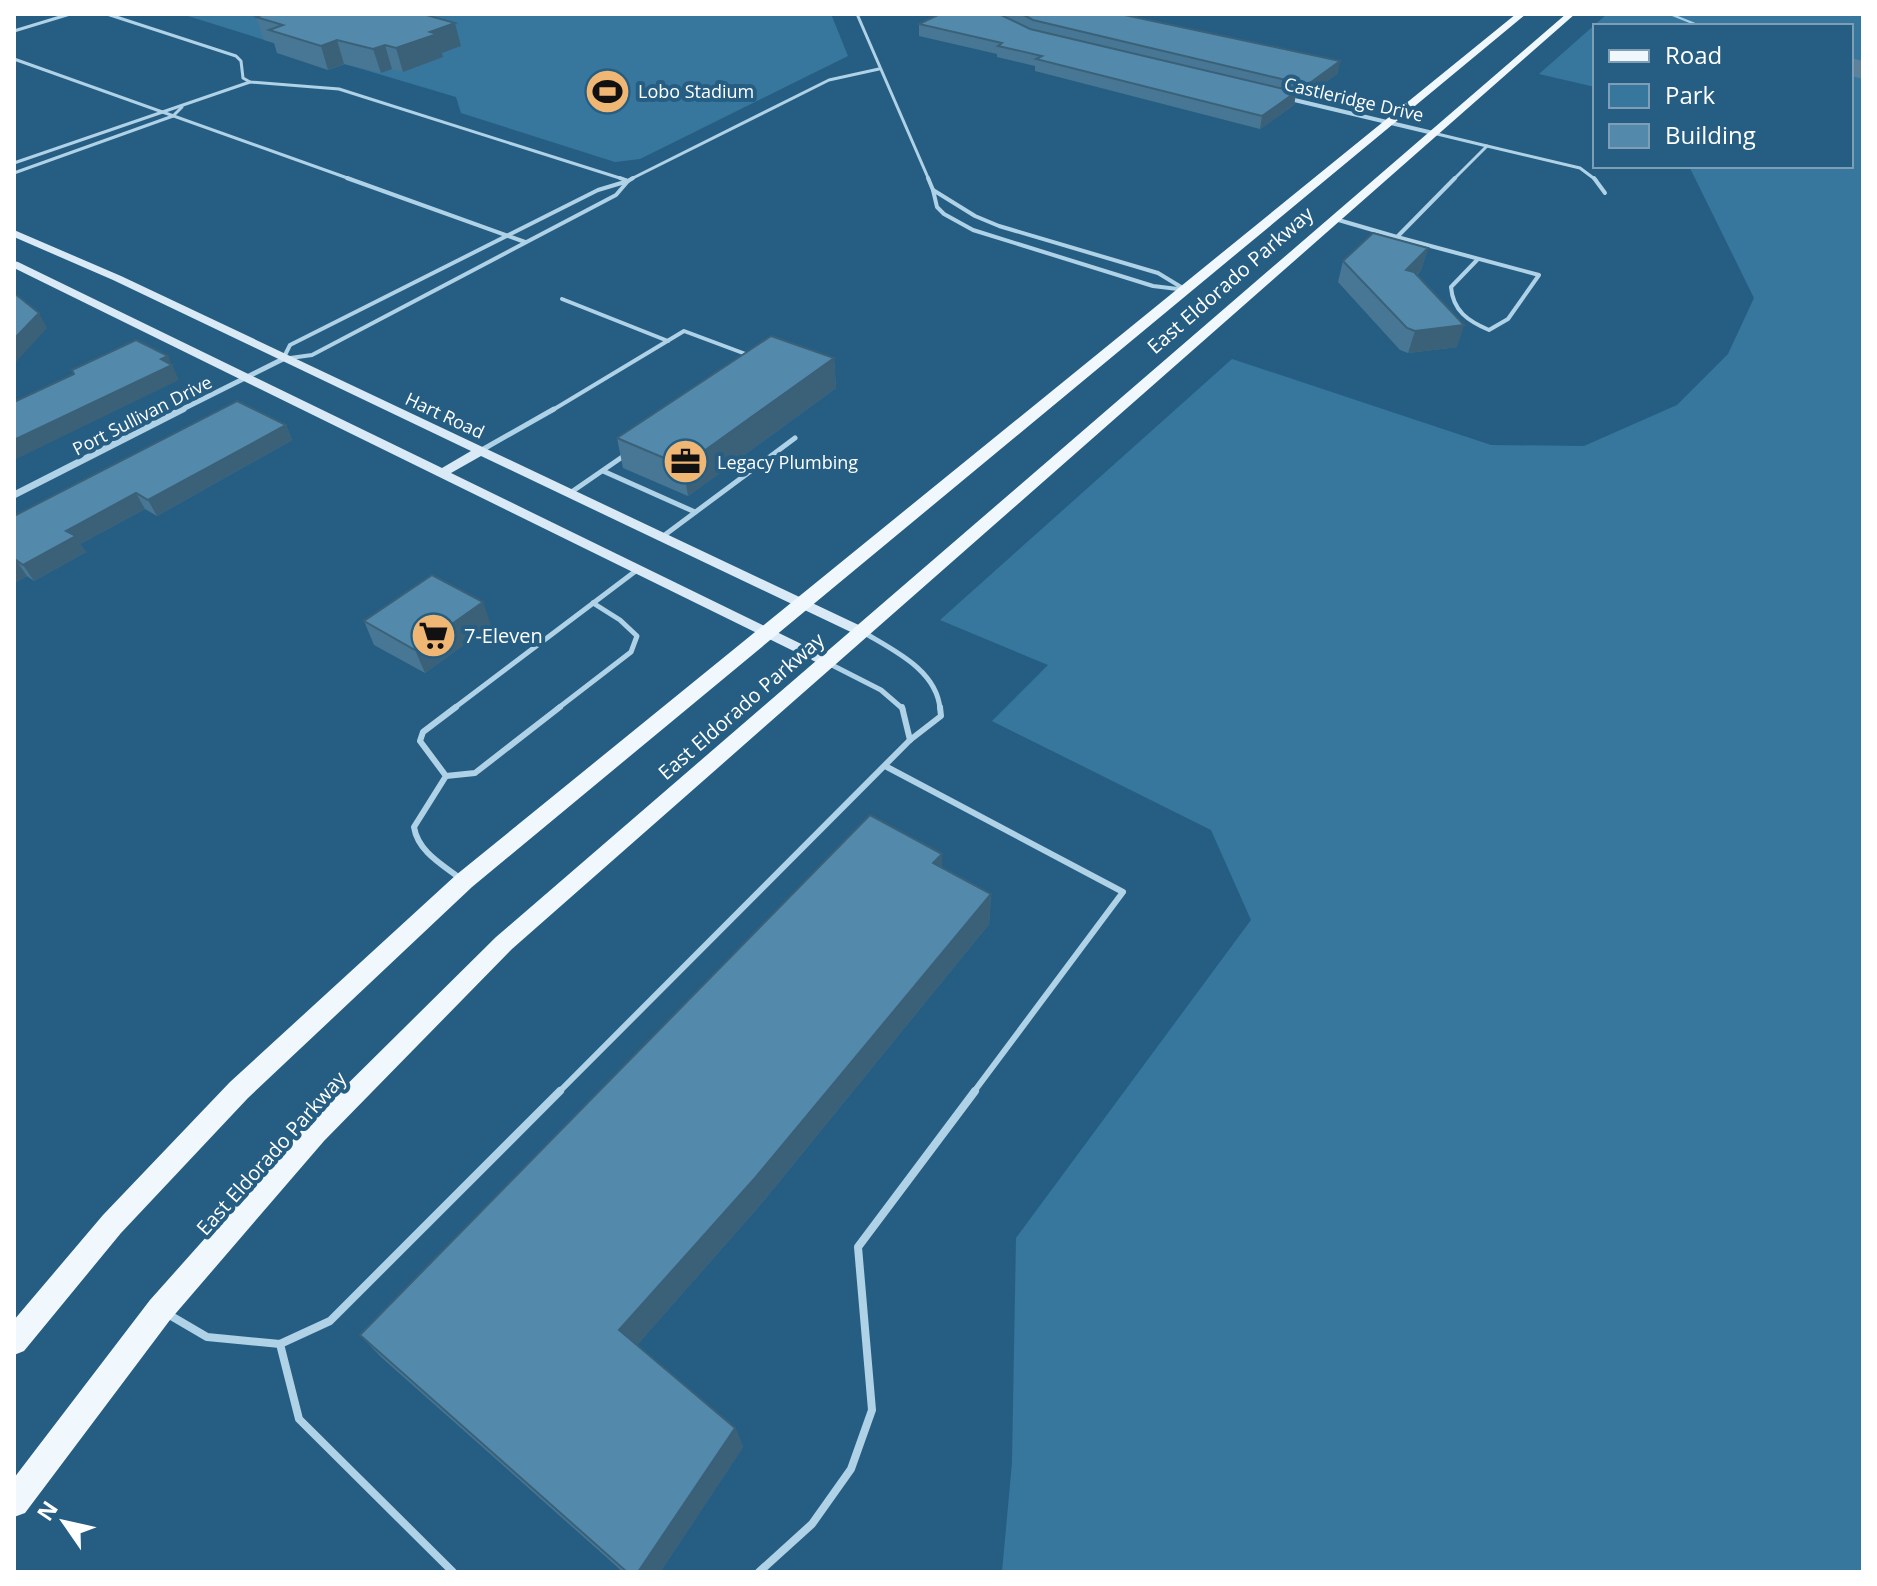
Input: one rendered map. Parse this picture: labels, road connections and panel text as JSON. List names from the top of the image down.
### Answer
{
  "streets": {
    "main road": ["East Eldorado Parkway"],
    "street": ["Castleridge Drive", "Port Sullivan Drive", "Hart Road"]
  },
  "crossings": [
    ["Castleridge Drive", "East Eldorado Parkway"],
    ["East Eldorado Parkway", "Hart Road"],
    ["Port Sullivan Drive", "Hart Road"]
  ],
  "places": {
    "sports": ["Lobo Stadium"],
    "office": ["Legacy Plumbing"],
    "supermarket": ["7-Eleven"]
  },
  "legend": ["Road", "Park", "Building"],
  "north": "top left"
}
